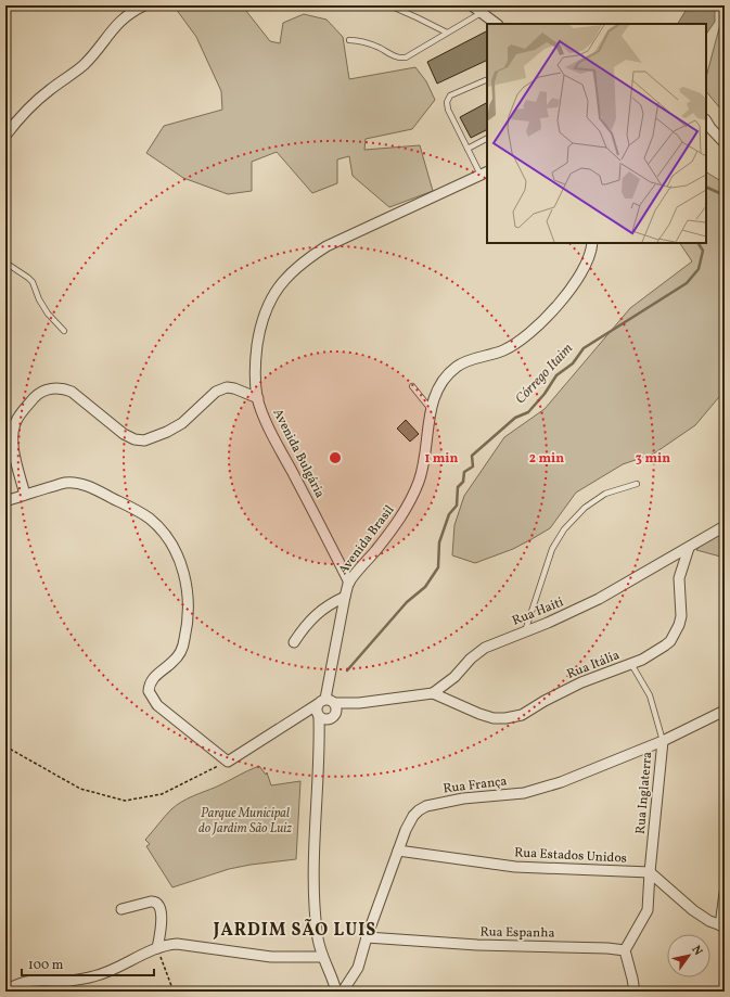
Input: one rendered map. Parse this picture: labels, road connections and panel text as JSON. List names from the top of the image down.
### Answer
{
  "streets": {
    "street": [
      "Avenida Bulgária",
      "Avenida Brasil",
      "Rua Haiti",
      "Rua Itália",
      "Rua França",
      "Rua Inglaterra",
      "Rua Estados Unidos",
      "Rua Espanha"
    ]
  },
  "crossings": [
    ["Avenida Bulgária", "Avenida Brasil"],
    ["Avenida Brasil", "Rua Haiti"],
    ["Rua Haiti", "Rua Itália"],
    ["Rua Itália", "Rua Inglaterra"],
    ["Rua França", "Rua Inglaterra"],
    ["Rua França", "Rua Estados Unidos"],
    ["Rua França", "Rua Espanha"],
    ["Rua Inglaterra", "Rua Estados Unidos"],
    ["Rua Inglaterra", "Rua Espanha"]
  ],
  "districts": ["JARDIM SÃO LUIS"],
  "water": ["Córrego Itaim"],
  "parks": ["Parque Municipal do Jardim São Luiz"],
  "scale_bar": "100 m",
  "north": "top right",
  "rings": ["1 min", "2 min", "3 min"]
}
